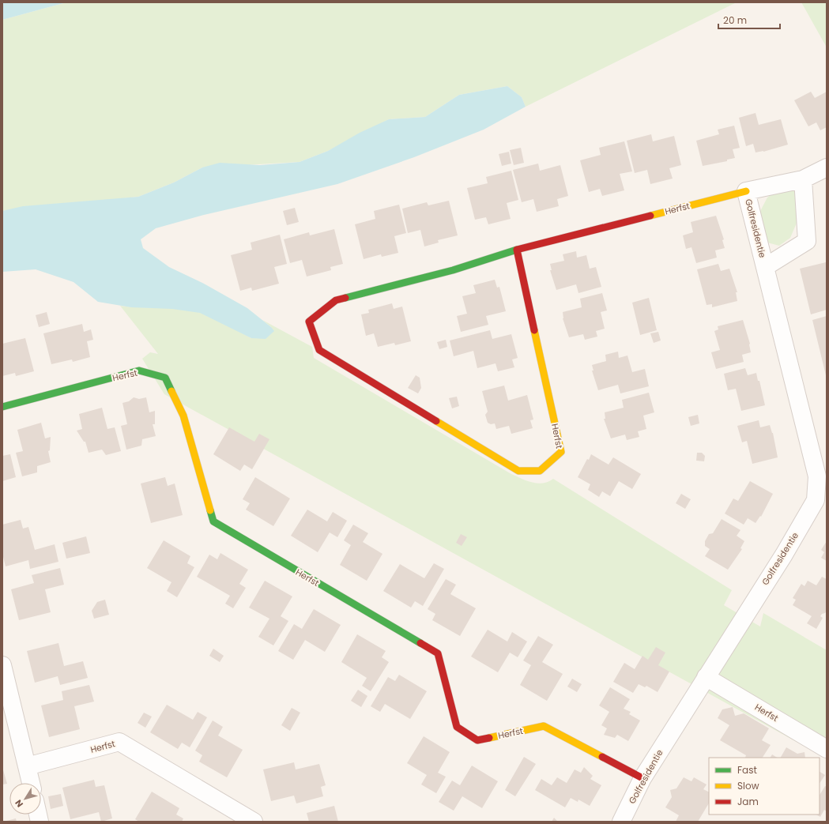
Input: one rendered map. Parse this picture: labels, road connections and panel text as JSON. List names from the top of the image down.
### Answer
{
  "streets": {
    "street": ["Herfst", "Golfresidentie"]
  },
  "crossings": [
    ["Herfst", "Golfresidentie"]
  ],
  "legend": ["Fast", "Slow", "Jam"],
  "scale_bar": "20 m",
  "north": "bottom left"
}
